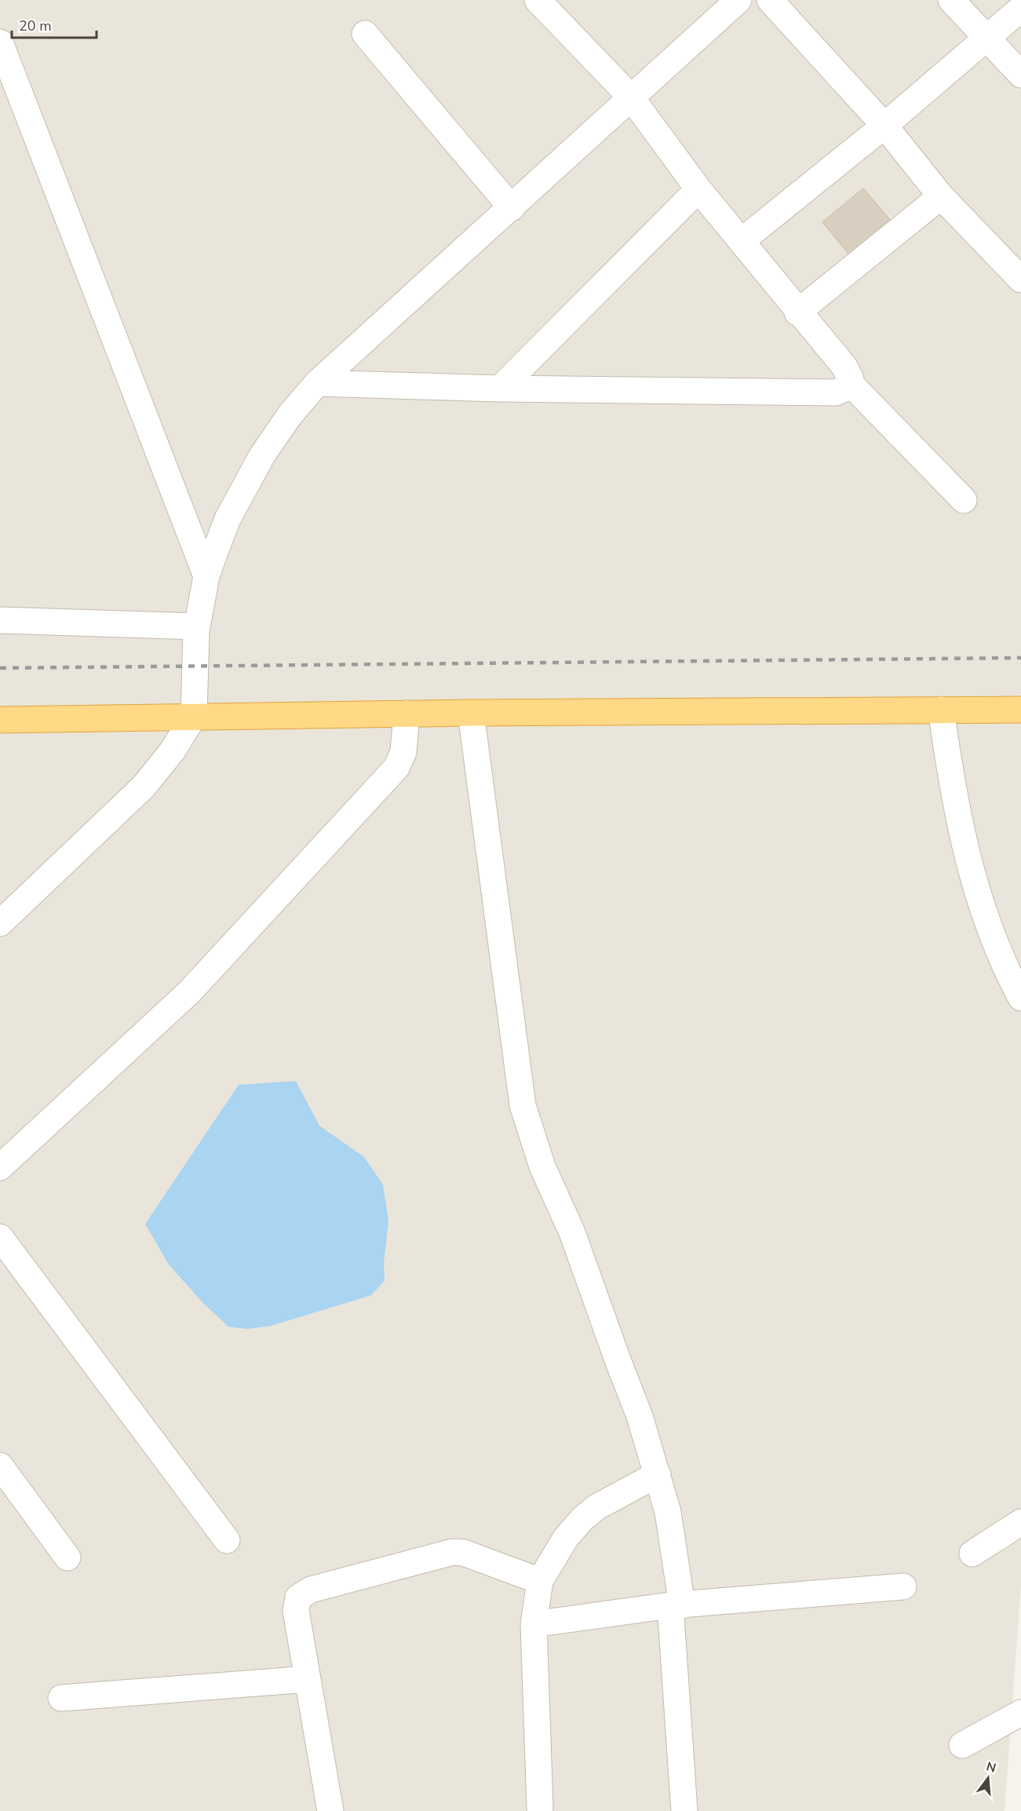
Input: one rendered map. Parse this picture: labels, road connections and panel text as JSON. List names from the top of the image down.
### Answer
{
  "scale_bar": "20 m",
  "north": "top"
}
